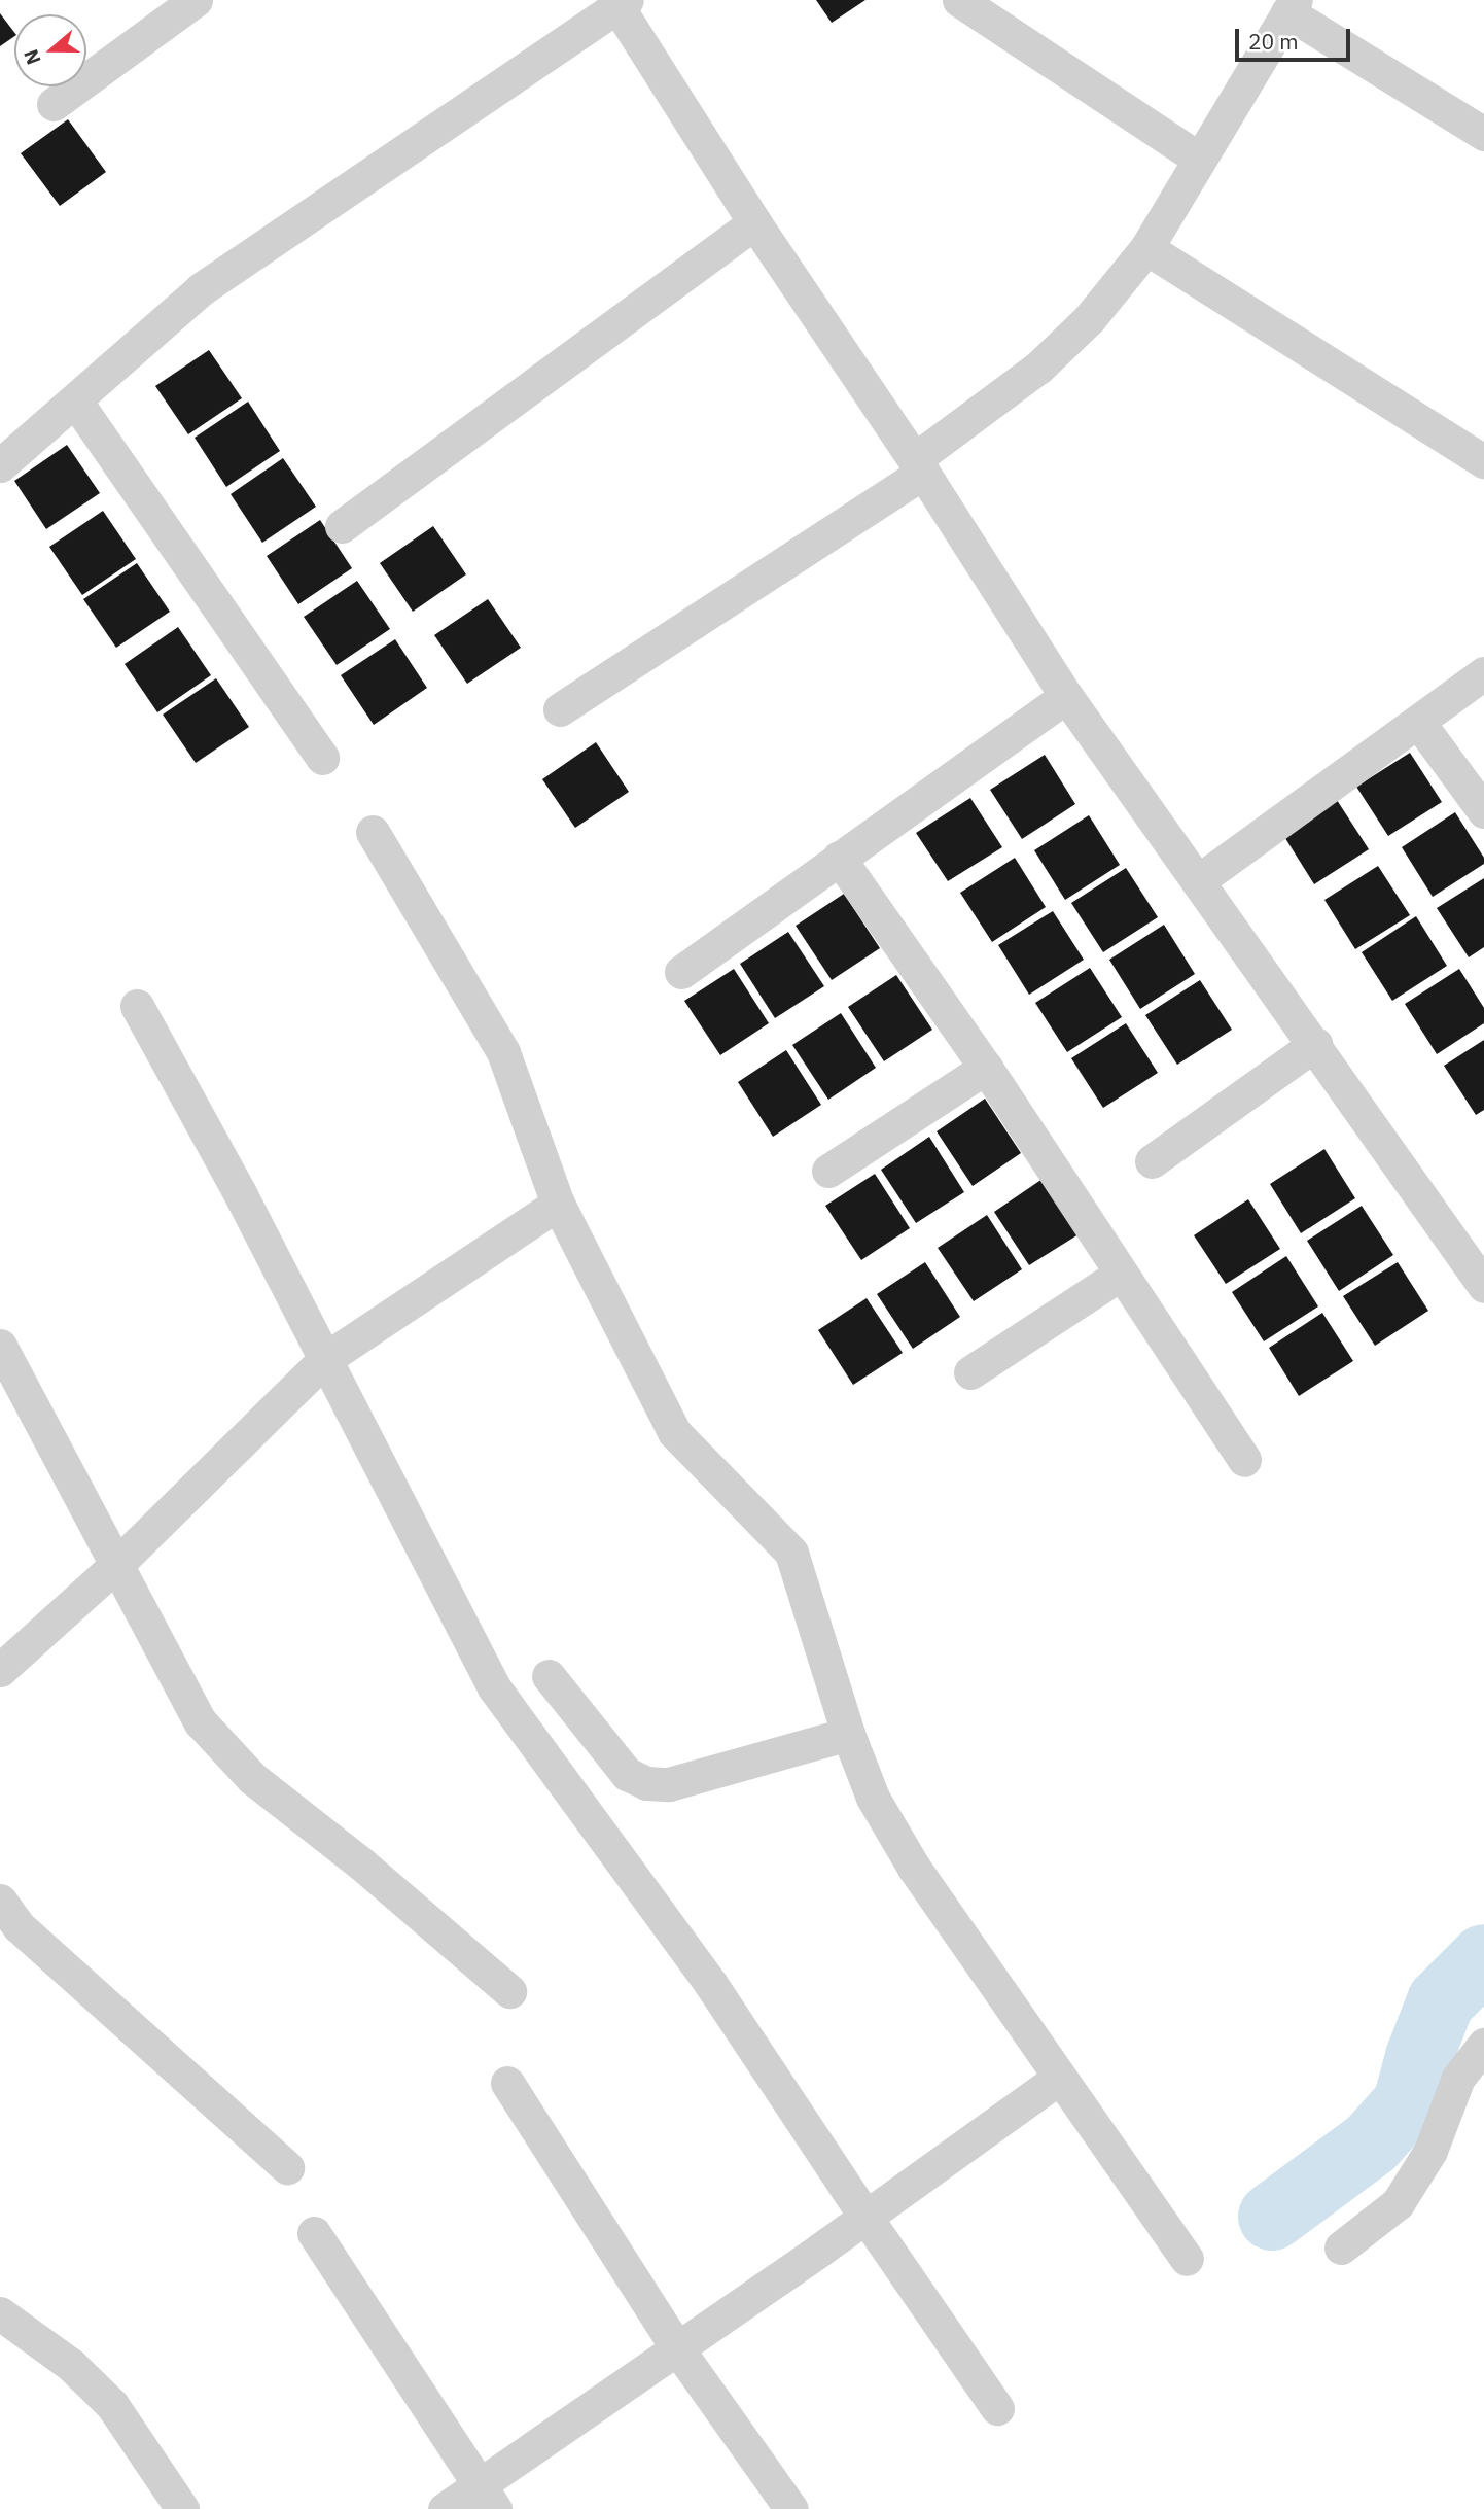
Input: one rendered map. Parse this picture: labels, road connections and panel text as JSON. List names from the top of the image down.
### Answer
{
  "scale_bar": "20 m",
  "north": "left"
}
